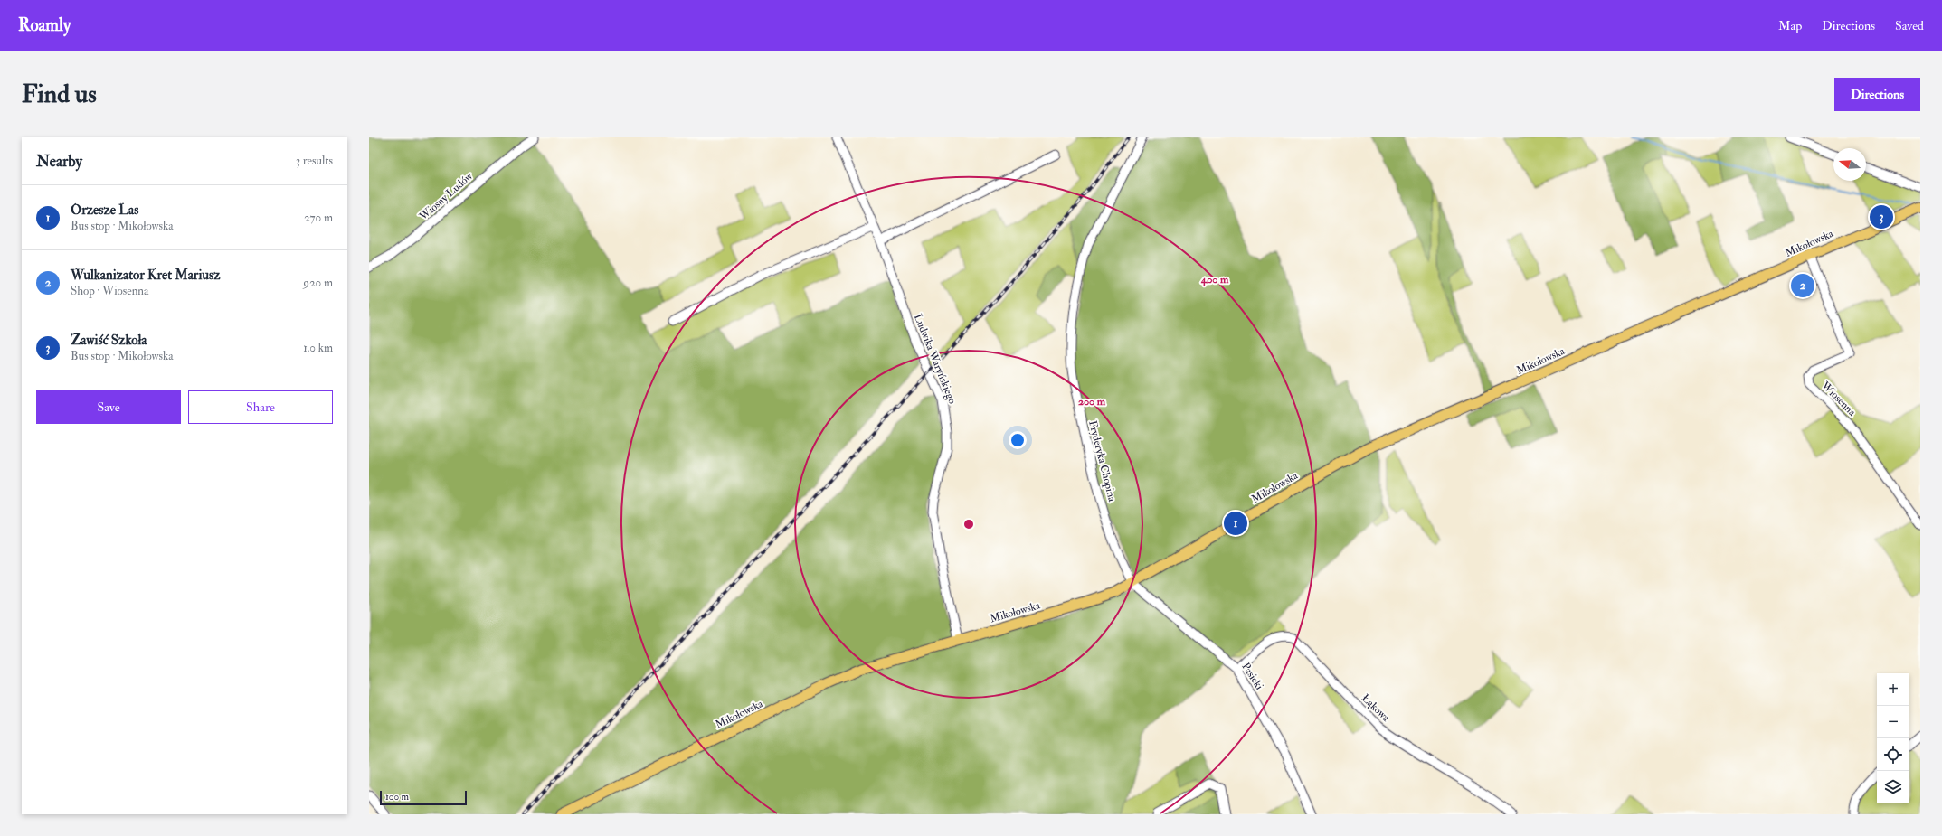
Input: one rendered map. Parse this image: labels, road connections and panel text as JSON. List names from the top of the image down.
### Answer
{
  "streets": {
    "main road": ["Mikołowska"],
    "street": [
      "Wiosny Ludów",
      "Ludwika Waryńskiego",
      "Wiosenna",
      "Fryderyka Chopina",
      "Pasieki",
      "Łąkowa"
    ]
  },
  "crossings": [
    ["Mikołowska", "Ludwika Waryńskiego"],
    ["Mikołowska", "Wiosenna"],
    ["Mikołowska", "Fryderyka Chopina"],
    ["Mikołowska", "Pasieki"],
    ["Fryderyka Chopina", "Pasieki"],
    ["Pasieki", "Łąkowa"]
  ],
  "scale_bar": "100 m",
  "north": "left",
  "page": {
    "header": "Roamly",
    "nav": ["Map", "Directions", "Saved"],
    "buttons": [
      "Directions",
      ["Save", "Share"]
    ],
    "title": "Find us",
    "heading": ["Nearby", "3 results"],
    "list": [
      {
        "mark": "1",
        "name": "Orzesze Las",
        "note": "Bus stop · Mikołowska",
        "value": "270 m"
      },
      {
        "mark": "2",
        "name": "Wulkanizator Kret Mariusz",
        "note": "Shop · Wiosenna",
        "value": "920 m"
      },
      {
        "mark": "3",
        "name": "Zawiść Szkoła",
        "note": "Bus stop · Mikołowska",
        "value": "1.0 km"
      }
    ],
    "pins": ["3", "2", "1"],
    "map_buttons": ["+", "−"],
    "scale": "100 m"
  },
  "rings": ["400 m", "200 m"]
}
